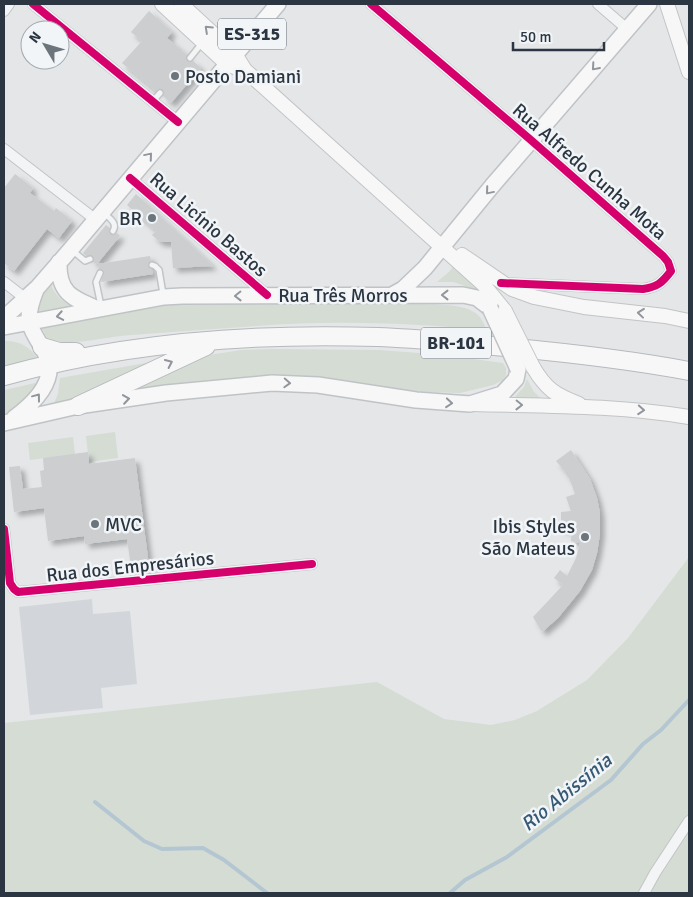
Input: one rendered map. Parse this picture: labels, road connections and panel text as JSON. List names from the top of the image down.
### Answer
{
  "streets": {
    "highway": ["BR-101"],
    "main road": ["ES-315", "Rua Três Morros"],
    "street": ["Rua Alfredo Cunha Mota", "Rua Licínio Bastos", "Rua dos Empresários"]
  },
  "crossings": [
    ["ES-315", "Rua Licínio Bastos"],
    ["ES-315", "Rua Três Morros"],
    ["Rua Licínio Bastos", "Rua Três Morros"]
  ],
  "water": ["Rio Abissínia"],
  "places": [
    "Posto Damiani",
    "BR",
    "MVC",
    "Ibis Styles São Mateus"
  ],
  "scale_bar": "50 m",
  "north": "top left"
}
